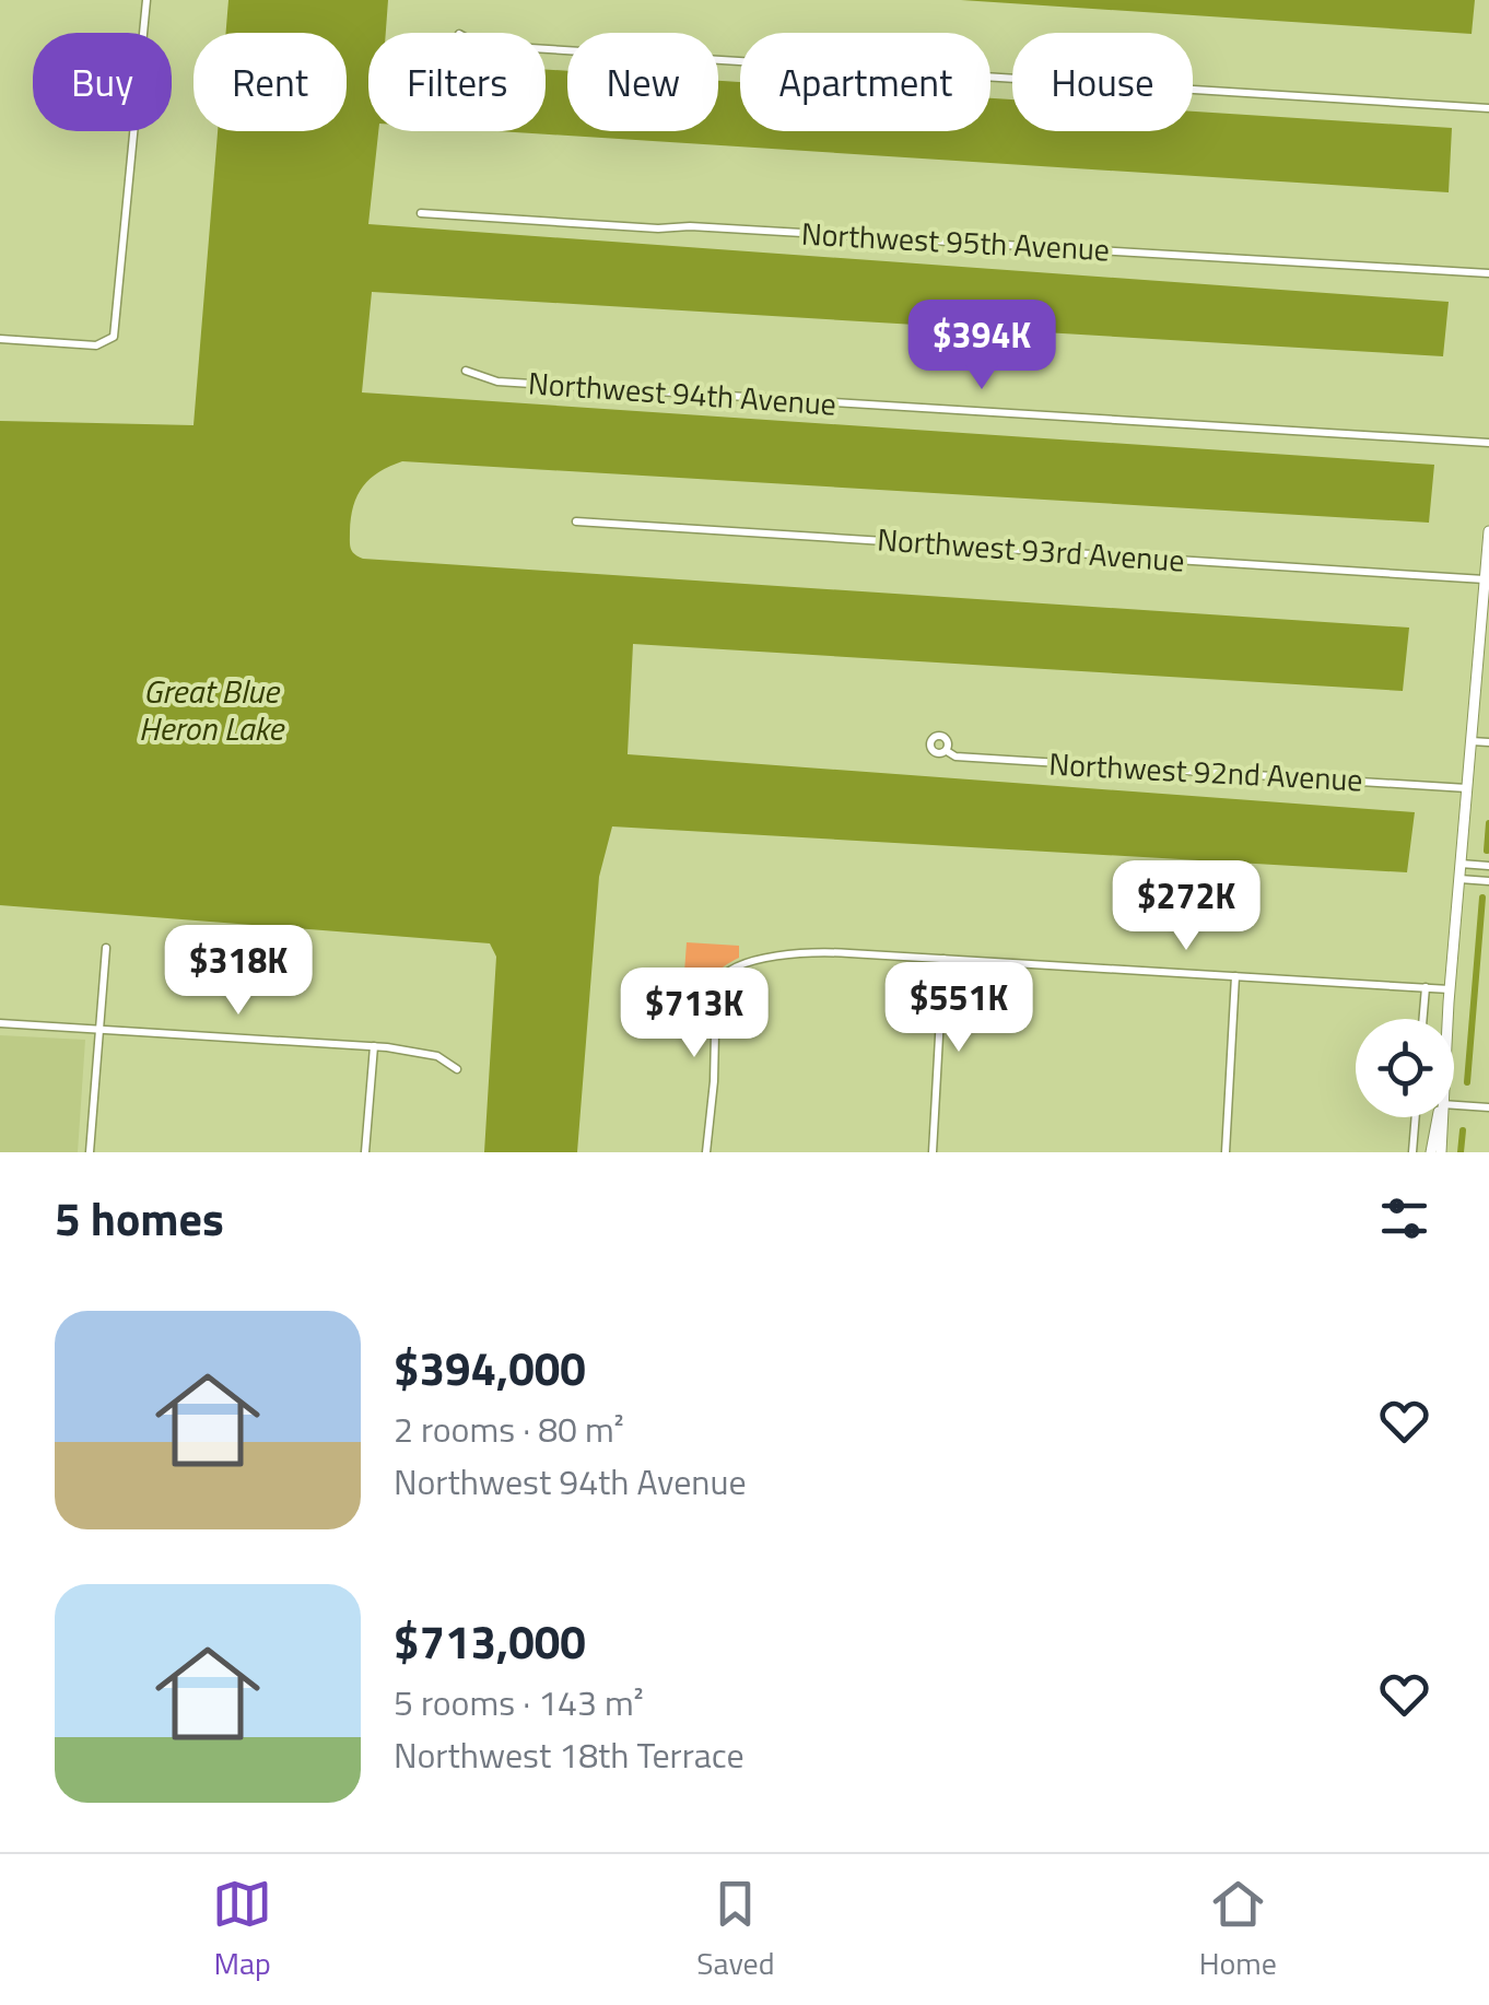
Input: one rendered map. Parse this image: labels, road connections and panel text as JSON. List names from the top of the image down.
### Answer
{
  "streets": {
    "street": [
      "Northwest 95th Avenue",
      "Northwest 94th Avenue",
      "Northwest 93rd Avenue",
      "Northwest 92nd Avenue"
    ]
  },
  "water": ["Great Blue Heron Lake"],
  "page": {
    "chip": [
      "Buy",
      "Rent",
      "Filters",
      "New",
      "Apartment",
      "House"
    ],
    "price": [
      "$394K",
      "$272K",
      "$318K",
      "$551K",
      "$713K"
    ],
    "heading": "5 homes",
    "list": [
      {
        "name": "$394,000",
        "note": "2 rooms · 80 m² · Northwest 94th Avenue"
      },
      {
        "name": "$713,000",
        "note": "5 rooms · 143 m² · Northwest 18th Terrace"
      }
    ],
    "tabs": ["Map", "Saved", "Home"]
  }
}
